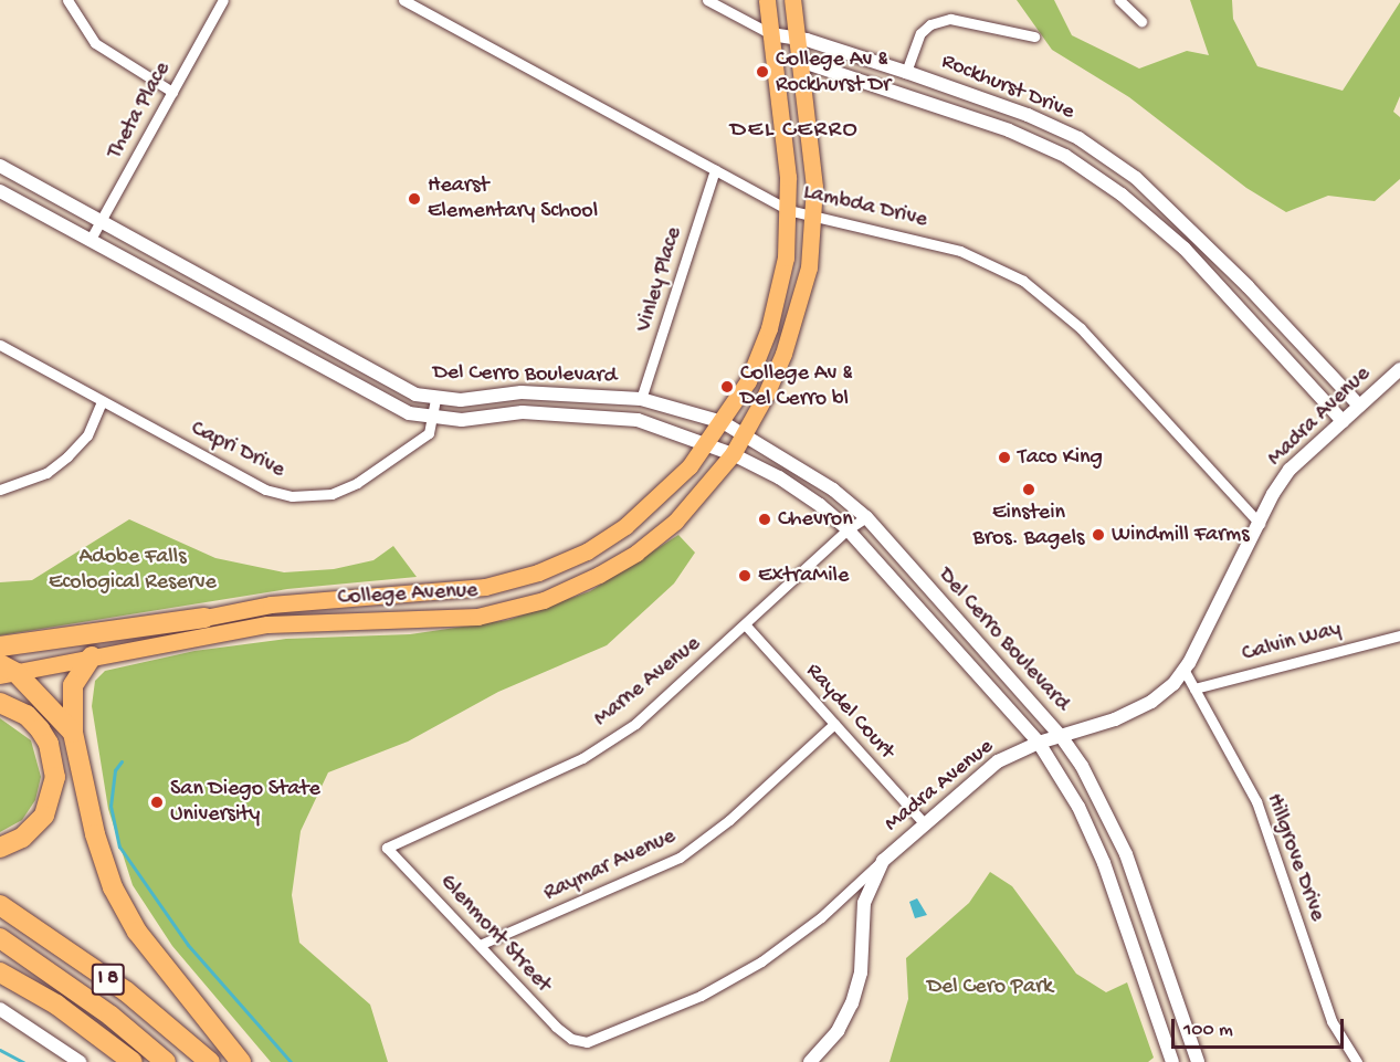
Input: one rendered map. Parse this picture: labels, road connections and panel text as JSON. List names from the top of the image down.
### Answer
{
  "streets": {
    "highway": ["I 8"],
    "main road": ["College Avenue"],
    "street": [
      "Rockhurst Drive",
      "Theta Place",
      "Lambda Drive",
      "Vinley Place",
      "Del Cerro Boulevard",
      "Madra Avenue",
      "Capri Drive",
      "Calvin Way",
      "Marne Avenue",
      "Raydel Court",
      "Hillgrove Drive",
      "Raymar Avenue",
      "Glenmont Street"
    ]
  },
  "crossings": [
    ["Rockhurst Drive", "Madra Avenue"],
    ["Rockhurst Drive", "College Avenue"],
    ["Theta Place", "Del Cerro Boulevard"],
    ["Lambda Drive", "Vinley Place"],
    ["Lambda Drive", "Madra Avenue"],
    ["Lambda Drive", "College Avenue"],
    ["Vinley Place", "Del Cerro Boulevard"],
    ["Del Cerro Boulevard", "Madra Avenue"],
    ["Del Cerro Boulevard", "Capri Drive"],
    ["Del Cerro Boulevard", "College Avenue"],
    ["Del Cerro Boulevard", "Marne Avenue"],
    ["Madra Avenue", "Raydel Court"],
    ["Madra Avenue", "Hillgrove Drive"],
    ["Madra Avenue", "Glenmont Street"],
    ["Calvin Way", "Hillgrove Drive"],
    ["Marne Avenue", "Raydel Court"],
    ["Marne Avenue", "Glenmont Street"],
    ["Raydel Court", "Raymar Avenue"],
    ["Raymar Avenue", "Glenmont Street"]
  ],
  "districts": ["DEL CERRO"],
  "parks": ["Adobe Falls Ecological Reserve", "Del Cero Park"],
  "places": [
    "College Av & Rockhurst Dr",
    "Hearst Elementary School",
    "College Av & Del Cerro bl",
    "Taco King",
    "Einstein Bros. Bagels",
    "Chevron",
    "Windmill Farms",
    "ExtraMile",
    "San Diego State University"
  ],
  "scale_bar": "100 m"
}
